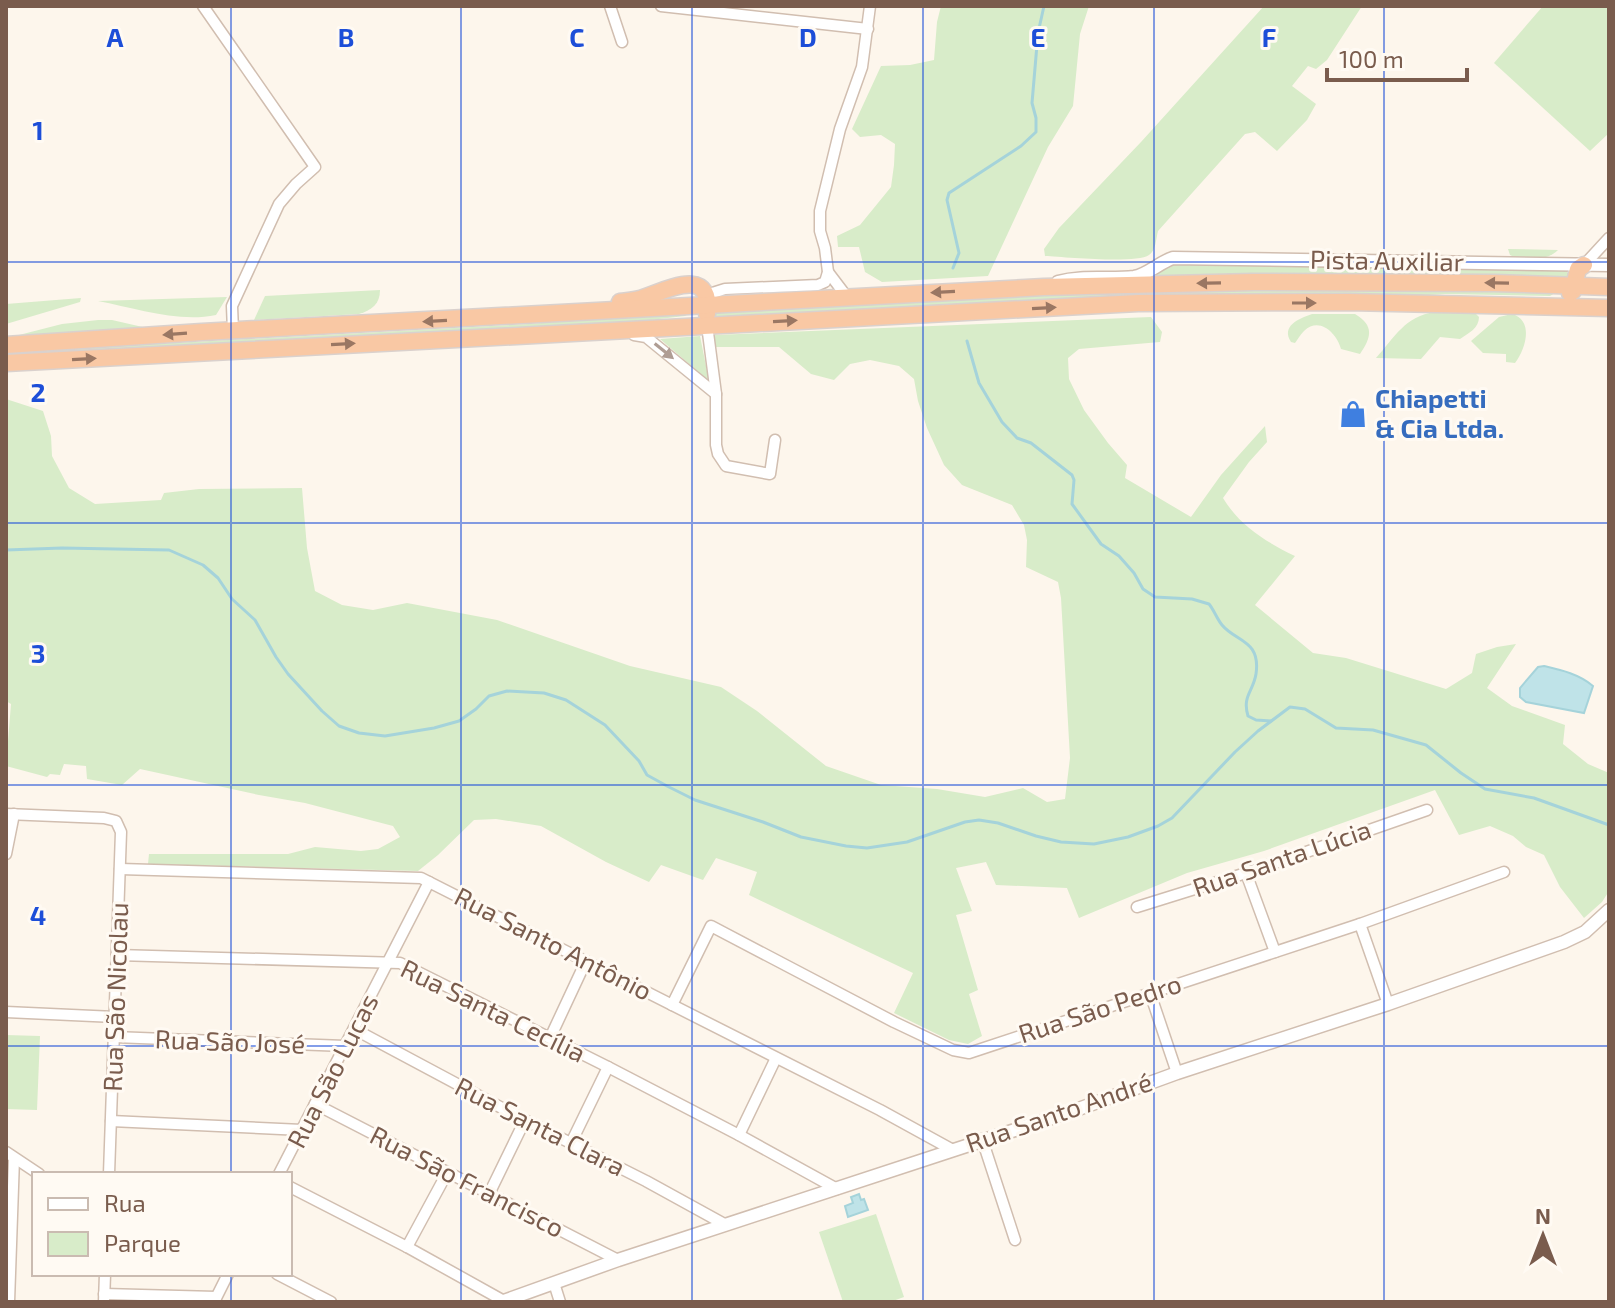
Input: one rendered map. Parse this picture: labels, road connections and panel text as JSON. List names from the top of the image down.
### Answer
{
  "streets": {
    "street": [
      "Pista Auxiliar",
      "Rua Santa Lúcia",
      "Rua Santo Antônio",
      "Rua São Nicolau",
      "Rua São Pedro",
      "Rua Santa Cecília",
      "Rua São José",
      "Rua São Lucas",
      "Rua Santo André",
      "Rua Santa Clara",
      "Rua São Francisco"
    ]
  },
  "crossings": [
    ["Rua Santo Antônio", "Rua São Nicolau"],
    ["Rua Santo Antônio", "Rua São Pedro"],
    ["Rua Santo Antônio", "Rua São Lucas"],
    ["Rua Santo Antônio", "Rua Santo André"],
    ["Rua São Nicolau", "Rua Santa Cecília"],
    ["Rua São Nicolau", "Rua São José"],
    ["Rua Santa Cecília", "Rua São Lucas"],
    ["Rua Santa Cecília", "Rua Santo André"],
    ["Rua São José", "Rua São Lucas"],
    ["Rua São Lucas", "Rua Santa Clara"],
    ["Rua São Lucas", "Rua São Francisco"],
    ["Rua Santo André", "Rua Santa Clara"],
    ["Rua Santo André", "Rua São Francisco"]
  ],
  "places": {
    "shop": ["Chiapetti & Cia Ltda."]
  },
  "legend": ["Rua", "Parque"],
  "scale_bar": "100 m",
  "north": "top",
  "grid": {
    "columns": [
      "A",
      "B",
      "C",
      "D",
      "E",
      "F"
    ],
    "rows": [
      "1",
      "2",
      "3",
      "4"
    ]
  }
}
